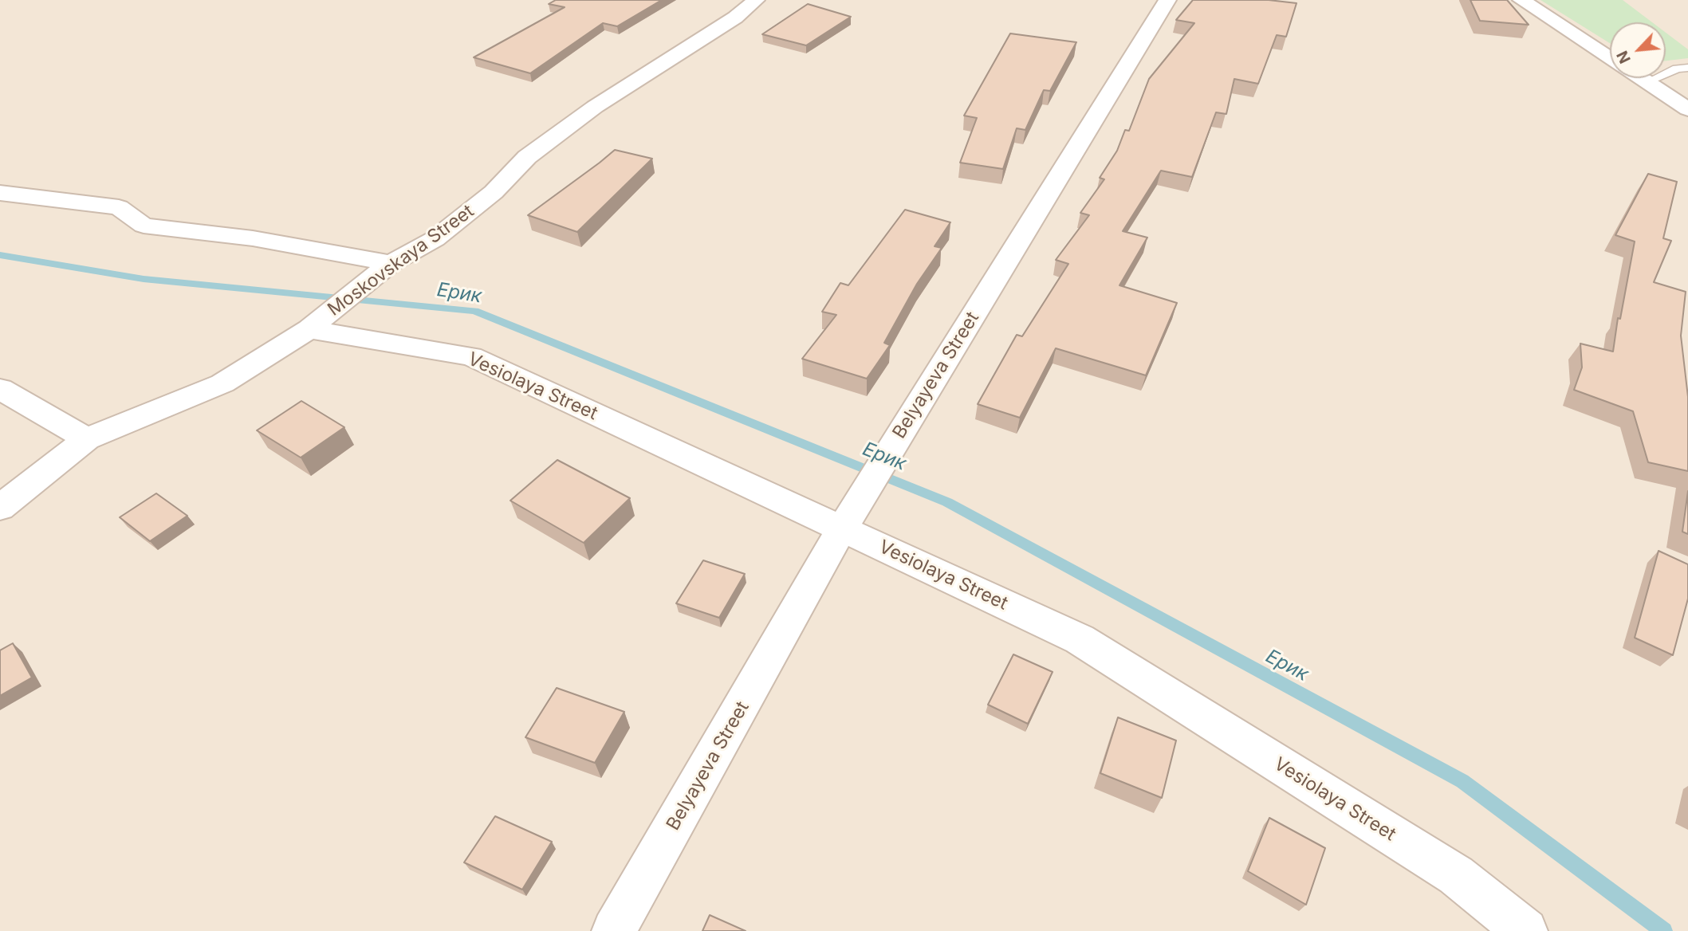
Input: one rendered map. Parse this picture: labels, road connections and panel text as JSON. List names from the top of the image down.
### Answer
{
  "streets": {
    "street": ["Moskovskaya Street", "Belyayeva Street", "Vesiolaya Street"]
  },
  "crossings": [
    ["Moskovskaya Street", "Vesiolaya Street"],
    ["Belyayeva Street", "Vesiolaya Street"]
  ],
  "water": ["Ерик"],
  "north": "bottom left"
}
